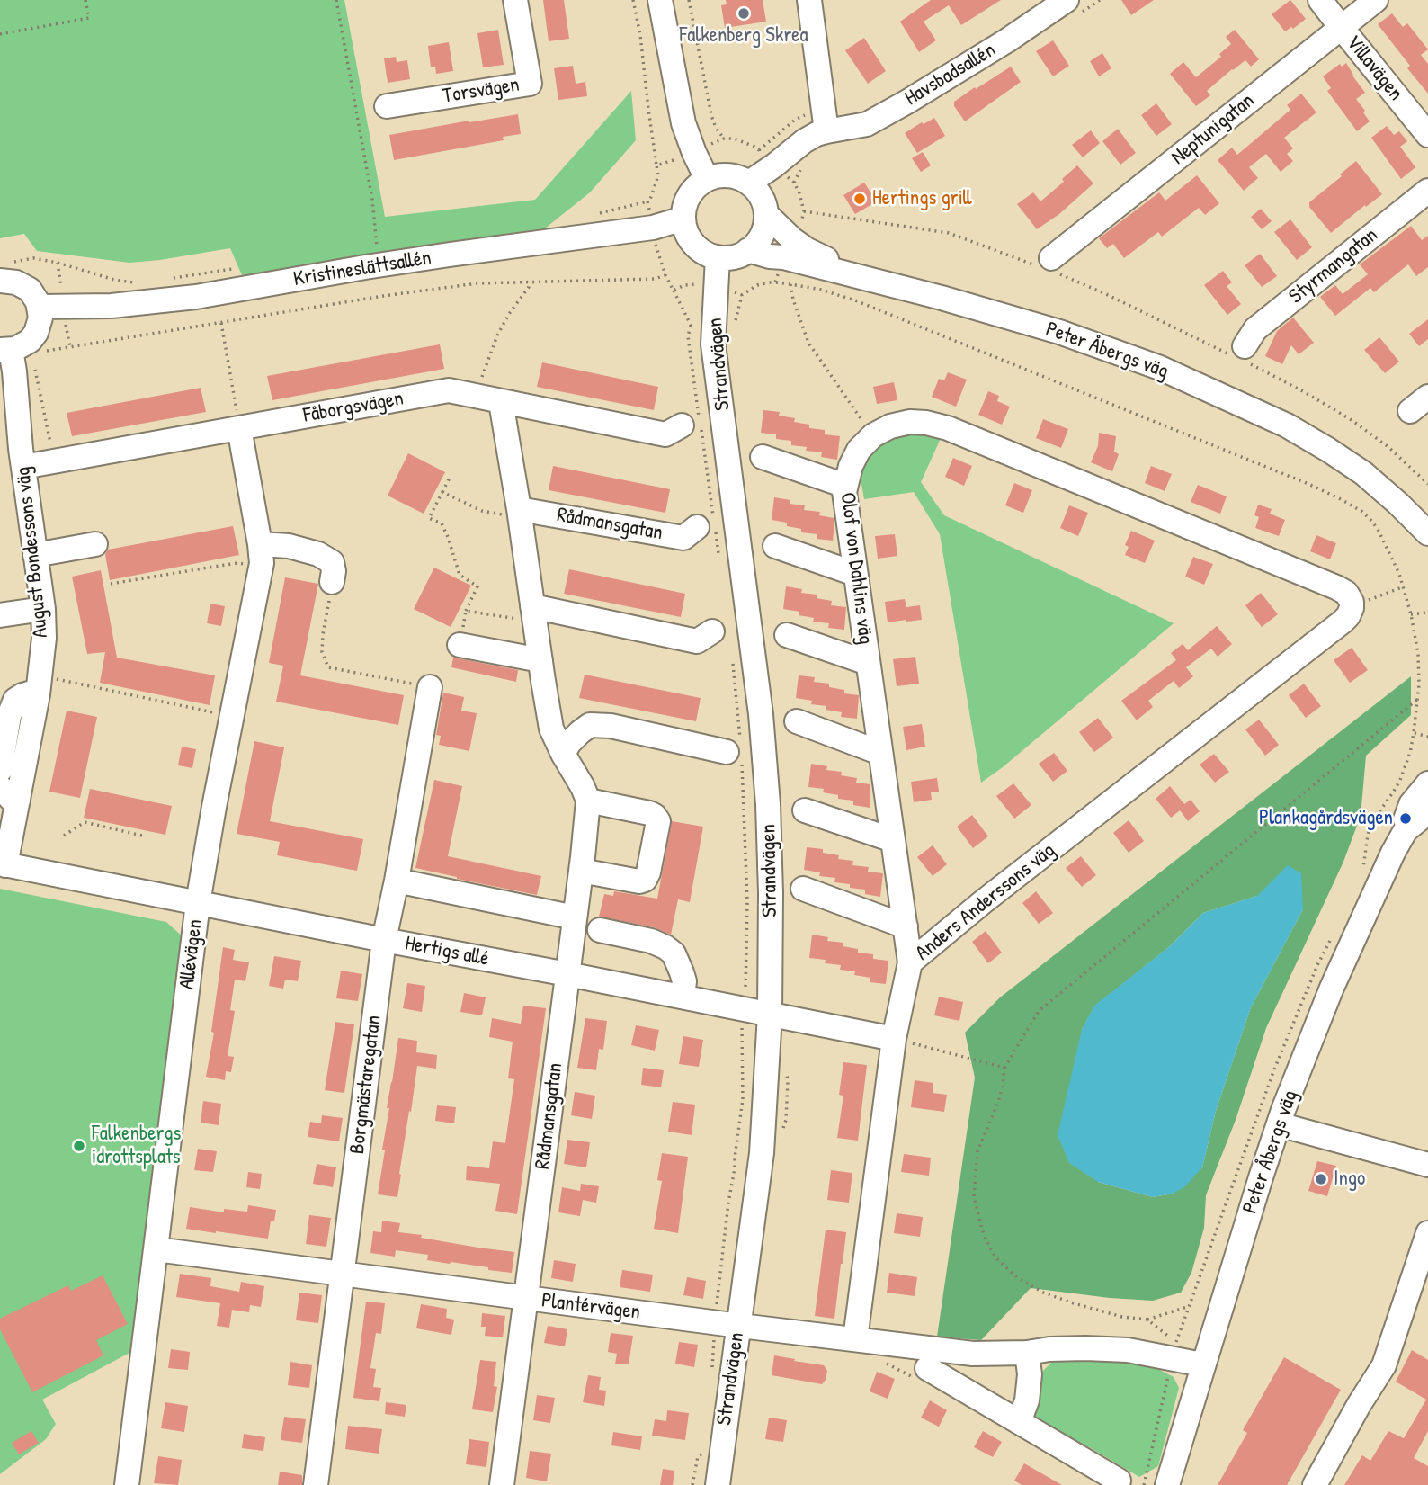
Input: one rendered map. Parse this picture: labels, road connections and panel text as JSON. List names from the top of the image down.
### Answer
{
  "streets": {
    "street": [
      "Villavägen",
      "Havsbadsallén",
      "Torsvägen",
      "Neptunigatan",
      "Styrmangatan",
      "Kristineslättsallén",
      "Peter Åbergs väg",
      "Strandvägen",
      "Fåborgsvägen",
      "Rådmansgatan",
      "August Bondessons väg",
      "Olof von Dahlins väg",
      "Anders Anderssons väg",
      "Hertigs allé",
      "Allévägen",
      "Borgmästaregatan",
      "Plantérvägen"
    ]
  },
  "crossings": [
    ["Villavägen", "Neptunigatan"],
    ["Havsbadsallén", "Kristineslättsallén"],
    ["Havsbadsallén", "Peter Åbergs väg"],
    ["Havsbadsallén", "Strandvägen"],
    ["Kristineslättsallén", "Peter Åbergs väg"],
    ["Kristineslättsallén", "Strandvägen"],
    ["Peter Åbergs väg", "Strandvägen"],
    ["Peter Åbergs väg", "Plantérvägen"],
    ["Strandvägen", "Hertigs allé"],
    ["Strandvägen", "Plantérvägen"],
    ["Fåborgsvägen", "August Bondessons väg"],
    ["Fåborgsvägen", "Allévägen"],
    ["Rådmansgatan", "Hertigs allé"],
    ["Rådmansgatan", "Plantérvägen"],
    ["August Bondessons väg", "Hertigs allé"],
    ["Olof von Dahlins väg", "Anders Anderssons väg"],
    ["Anders Anderssons väg", "Hertigs allé"],
    ["Anders Anderssons väg", "Plantérvägen"],
    ["Hertigs allé", "Allévägen"],
    ["Hertigs allé", "Borgmästaregatan"],
    ["Allévägen", "Plantérvägen"],
    ["Borgmästaregatan", "Plantérvägen"]
  ],
  "places": [
    "Falkenberg Skrea",
    "Hertings grill",
    "Plankagårdsvägen",
    "Falkenbergs idrottsplats",
    "Ingo"
  ]
}
